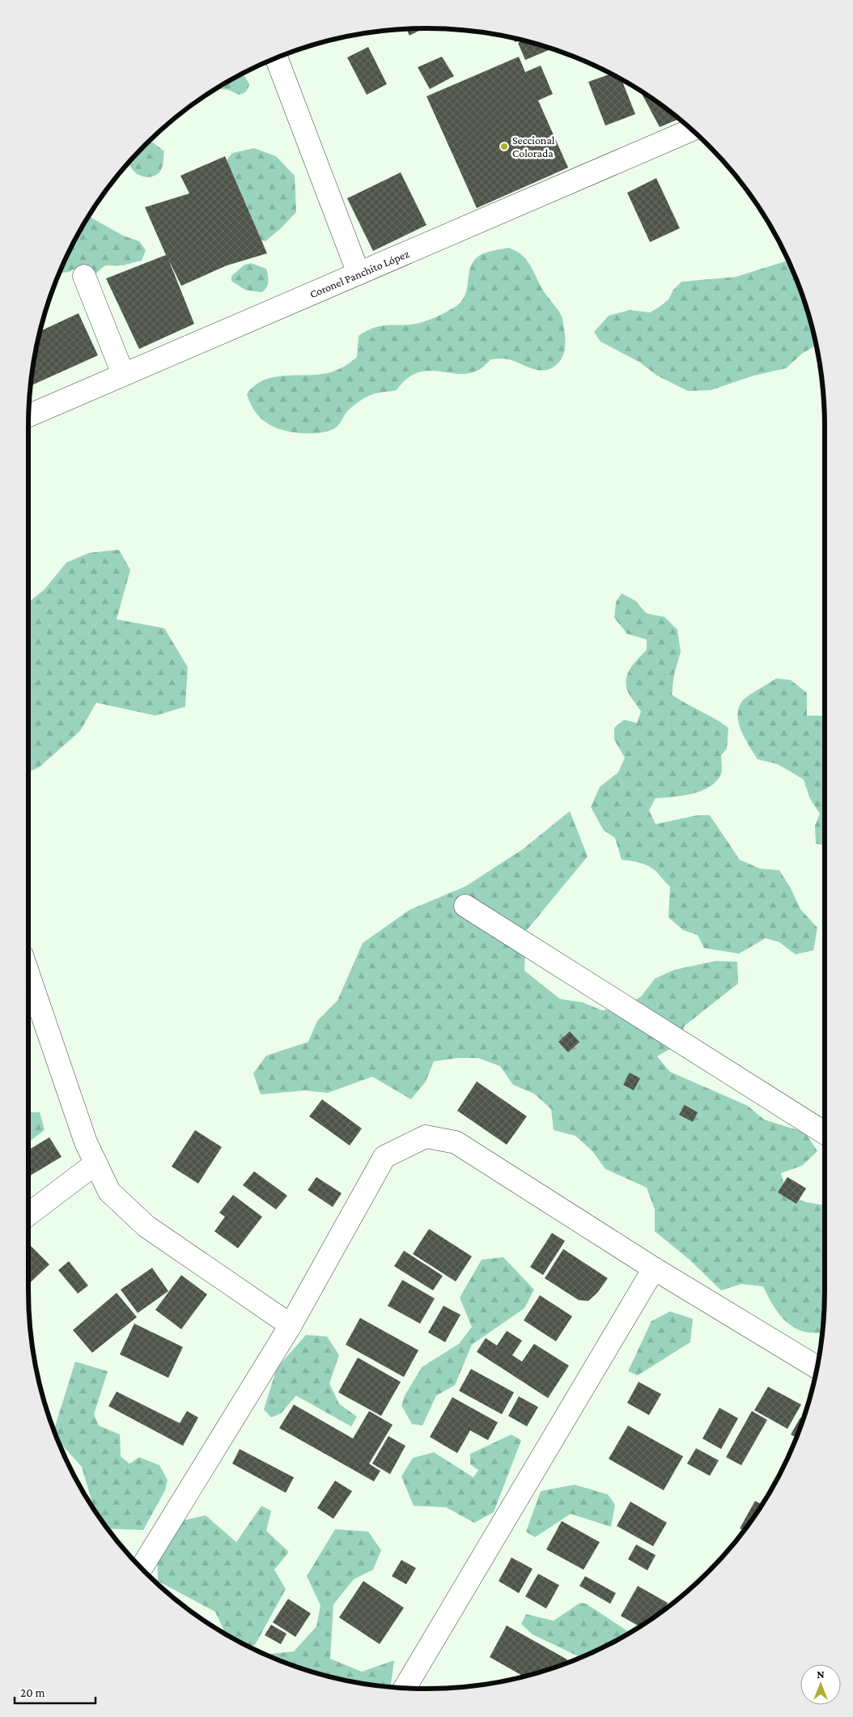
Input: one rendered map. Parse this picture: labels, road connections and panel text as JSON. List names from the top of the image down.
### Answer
{
  "streets": {
    "street": ["Coronel Panchito López"]
  },
  "places": ["Seccional Colorada"],
  "scale_bar": "20 m",
  "north": "top"
}
